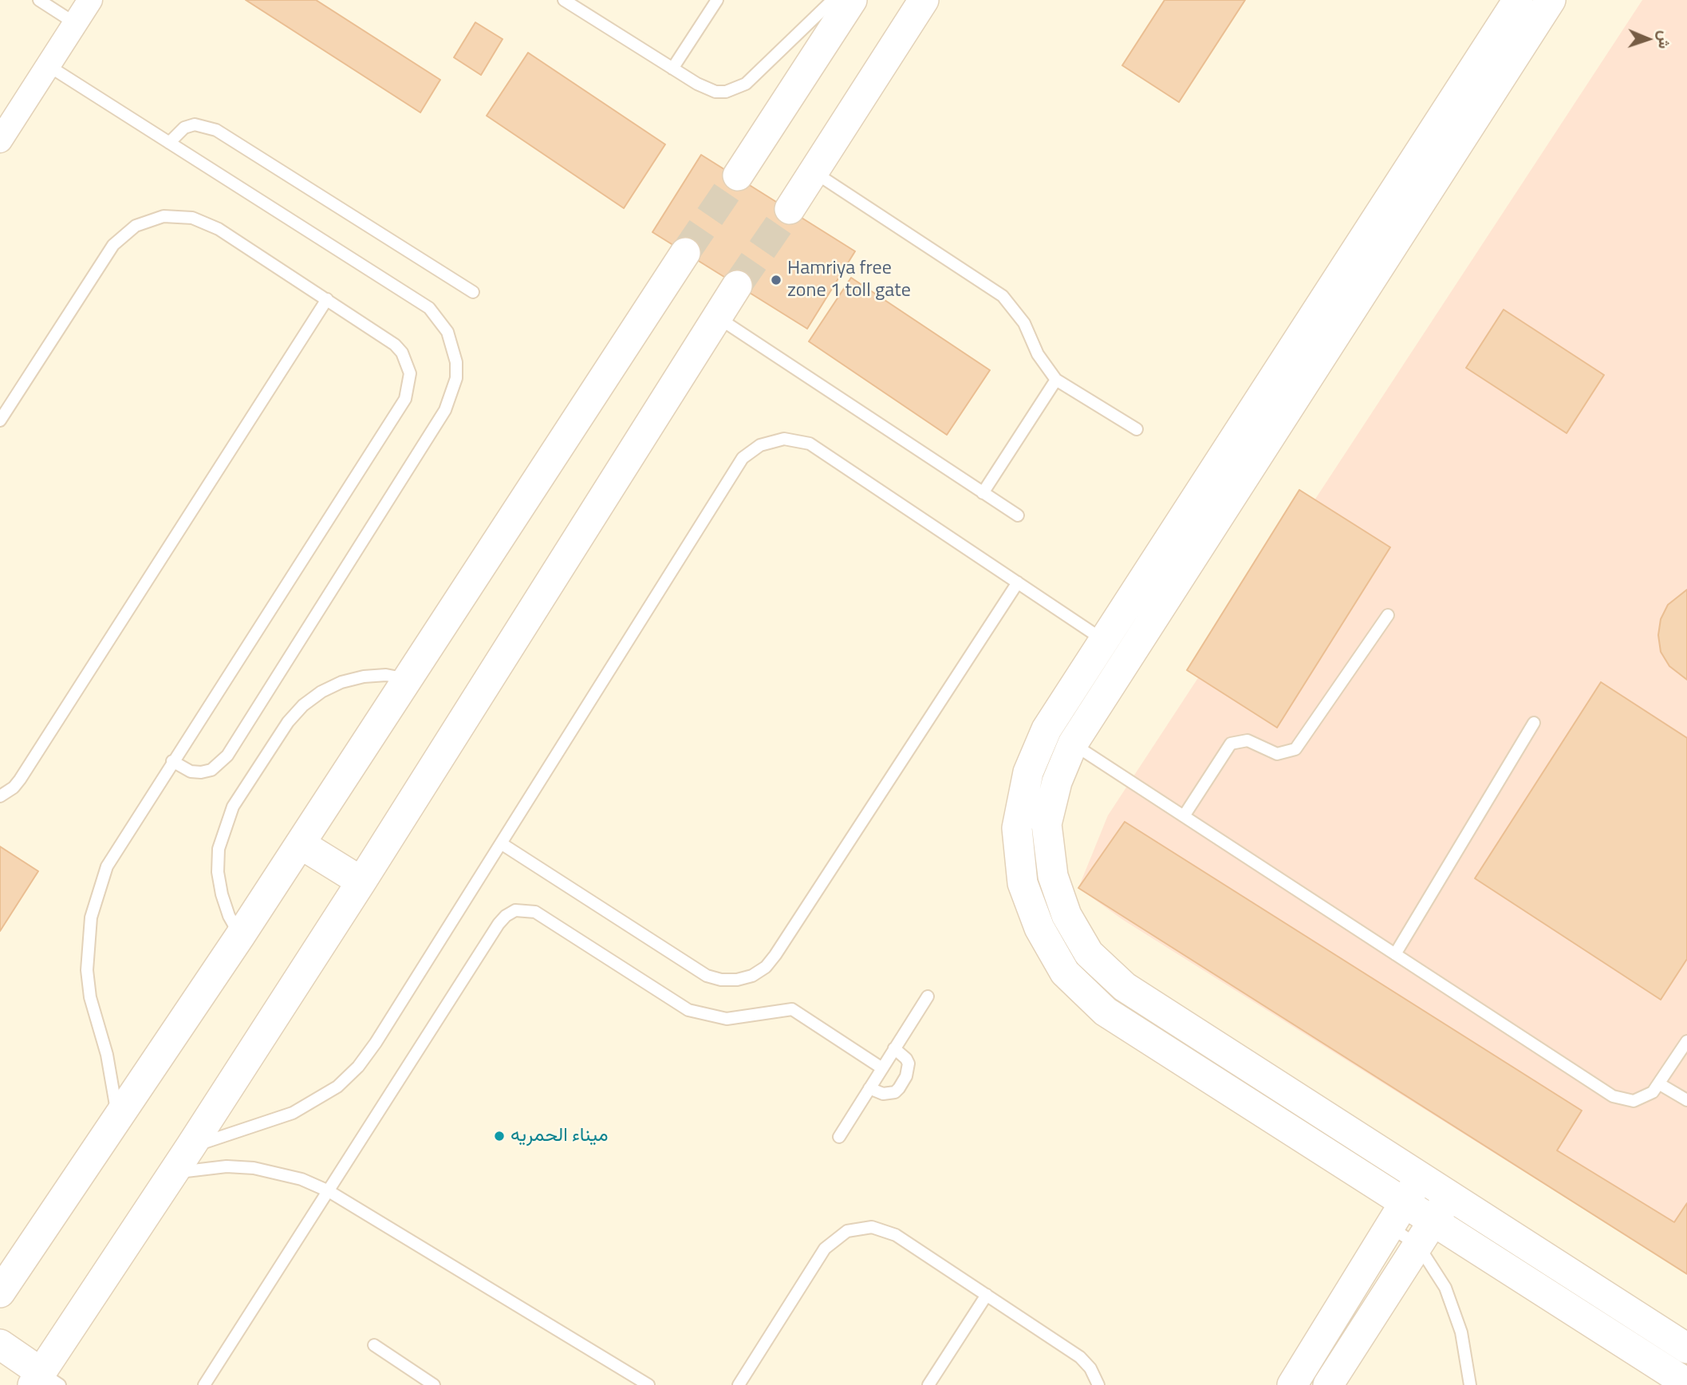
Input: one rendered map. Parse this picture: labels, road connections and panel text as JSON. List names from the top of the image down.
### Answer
{
  "places": ["Hamriya free zone 1 toll gate", "ميناء الحمريه"],
  "north": "right"
}
